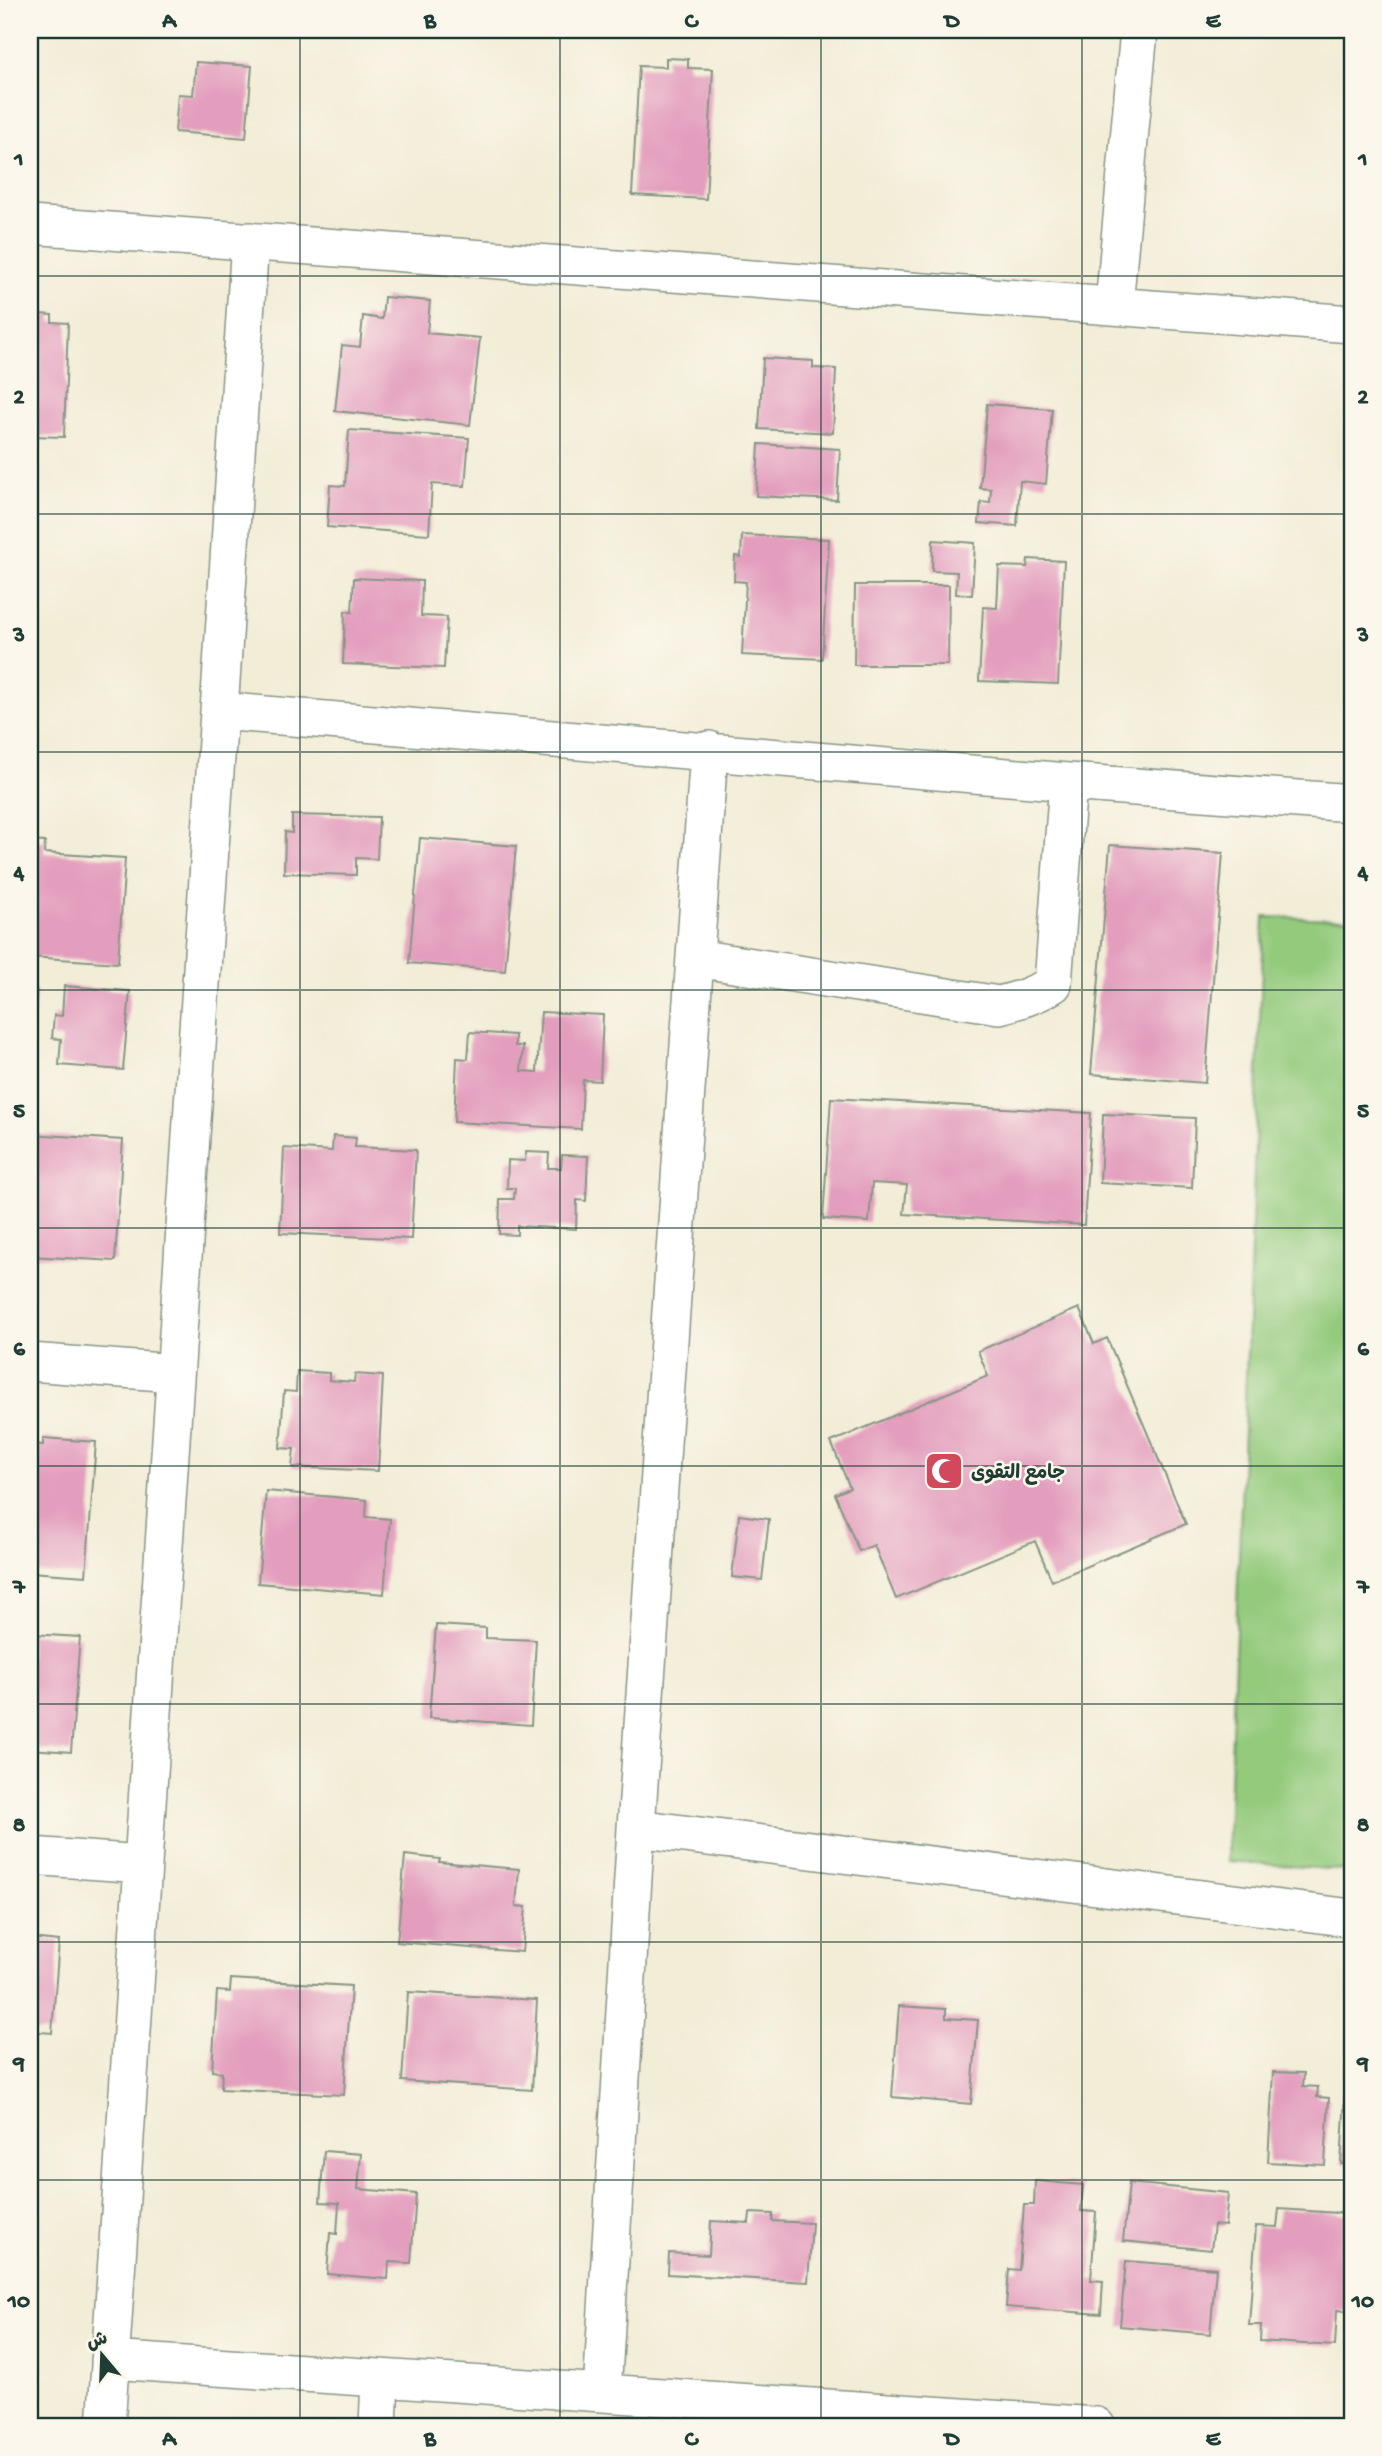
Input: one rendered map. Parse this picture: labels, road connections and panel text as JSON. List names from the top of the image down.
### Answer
{
  "places": {
    "mosque": ["جامع التقوى"]
  },
  "north": "top",
  "grid": {
    "columns": [
      "A",
      "B",
      "C",
      "D",
      "E"
    ],
    "rows": [
      "1",
      "2",
      "3",
      "4",
      "5",
      "6",
      "7",
      "8",
      "9",
      "10"
    ]
  }
}
